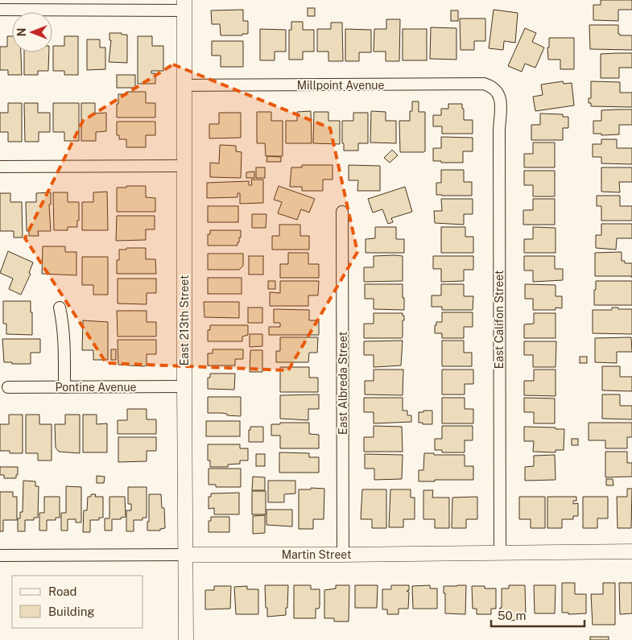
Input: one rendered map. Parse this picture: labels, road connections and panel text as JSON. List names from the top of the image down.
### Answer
{
  "streets": {
    "street": [
      "Millpoint Avenue",
      "East Califon Street",
      "East 213th Street",
      "East Albreda Street",
      "Pontine Avenue",
      "Martin Street"
    ]
  },
  "crossings": [
    ["Millpoint Avenue", "East Califon Street"],
    ["Millpoint Avenue", "East 213th Street"],
    ["East Califon Street", "Martin Street"],
    ["East 213th Street", "Pontine Avenue"],
    ["East 213th Street", "Martin Street"],
    ["East Albreda Street", "Martin Street"]
  ],
  "legend": ["Road", "Building"],
  "scale_bar": "50 m",
  "north": "left"
}
